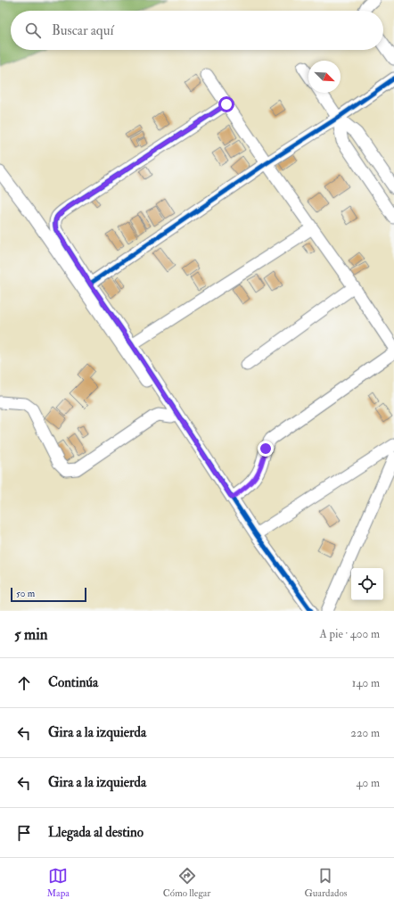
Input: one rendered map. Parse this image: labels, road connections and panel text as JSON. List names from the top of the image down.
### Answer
{
  "scale_bar": "50 m",
  "north": "bottom right",
  "page": {
    "search": "Buscar aquí",
    "scale": "50 m",
    "heading": ["5 min", "A pie · 400 m"],
    "list": [
      ["Continúa", "140 m"],
      ["Gira a la izquierda", "220 m"],
      ["Gira a la izquierda", "40 m"],
      "Llegada al destino"
    ],
    "nav": ["Mapa", "Cómo llegar", "Guardados"]
  }
}
